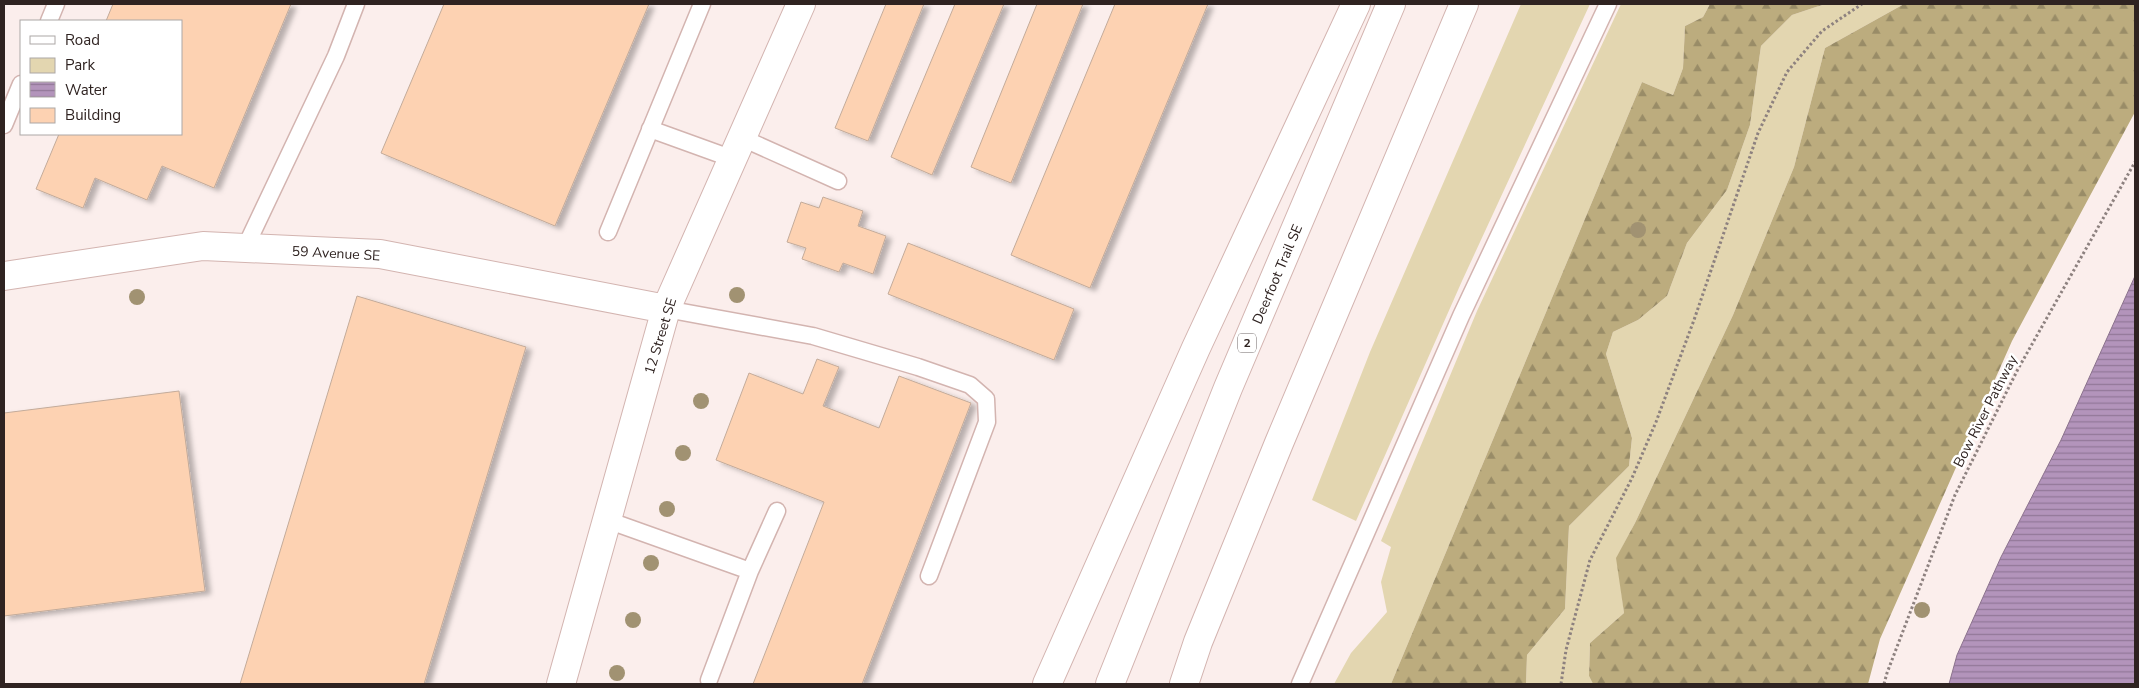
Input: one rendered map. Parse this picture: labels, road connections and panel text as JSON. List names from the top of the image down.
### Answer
{
  "streets": {
    "main road": [
      "59 Avenue SE",
      "Deerfoot Trail SE",
      "12 Street SE",
      "2"
    ],
    "path": ["Bow River Pathway"]
  },
  "crossings": [
    ["59 Avenue SE", "12 Street SE"]
  ],
  "legend": [
    "Road",
    "Park",
    "Water",
    "Building"
  ]
}
